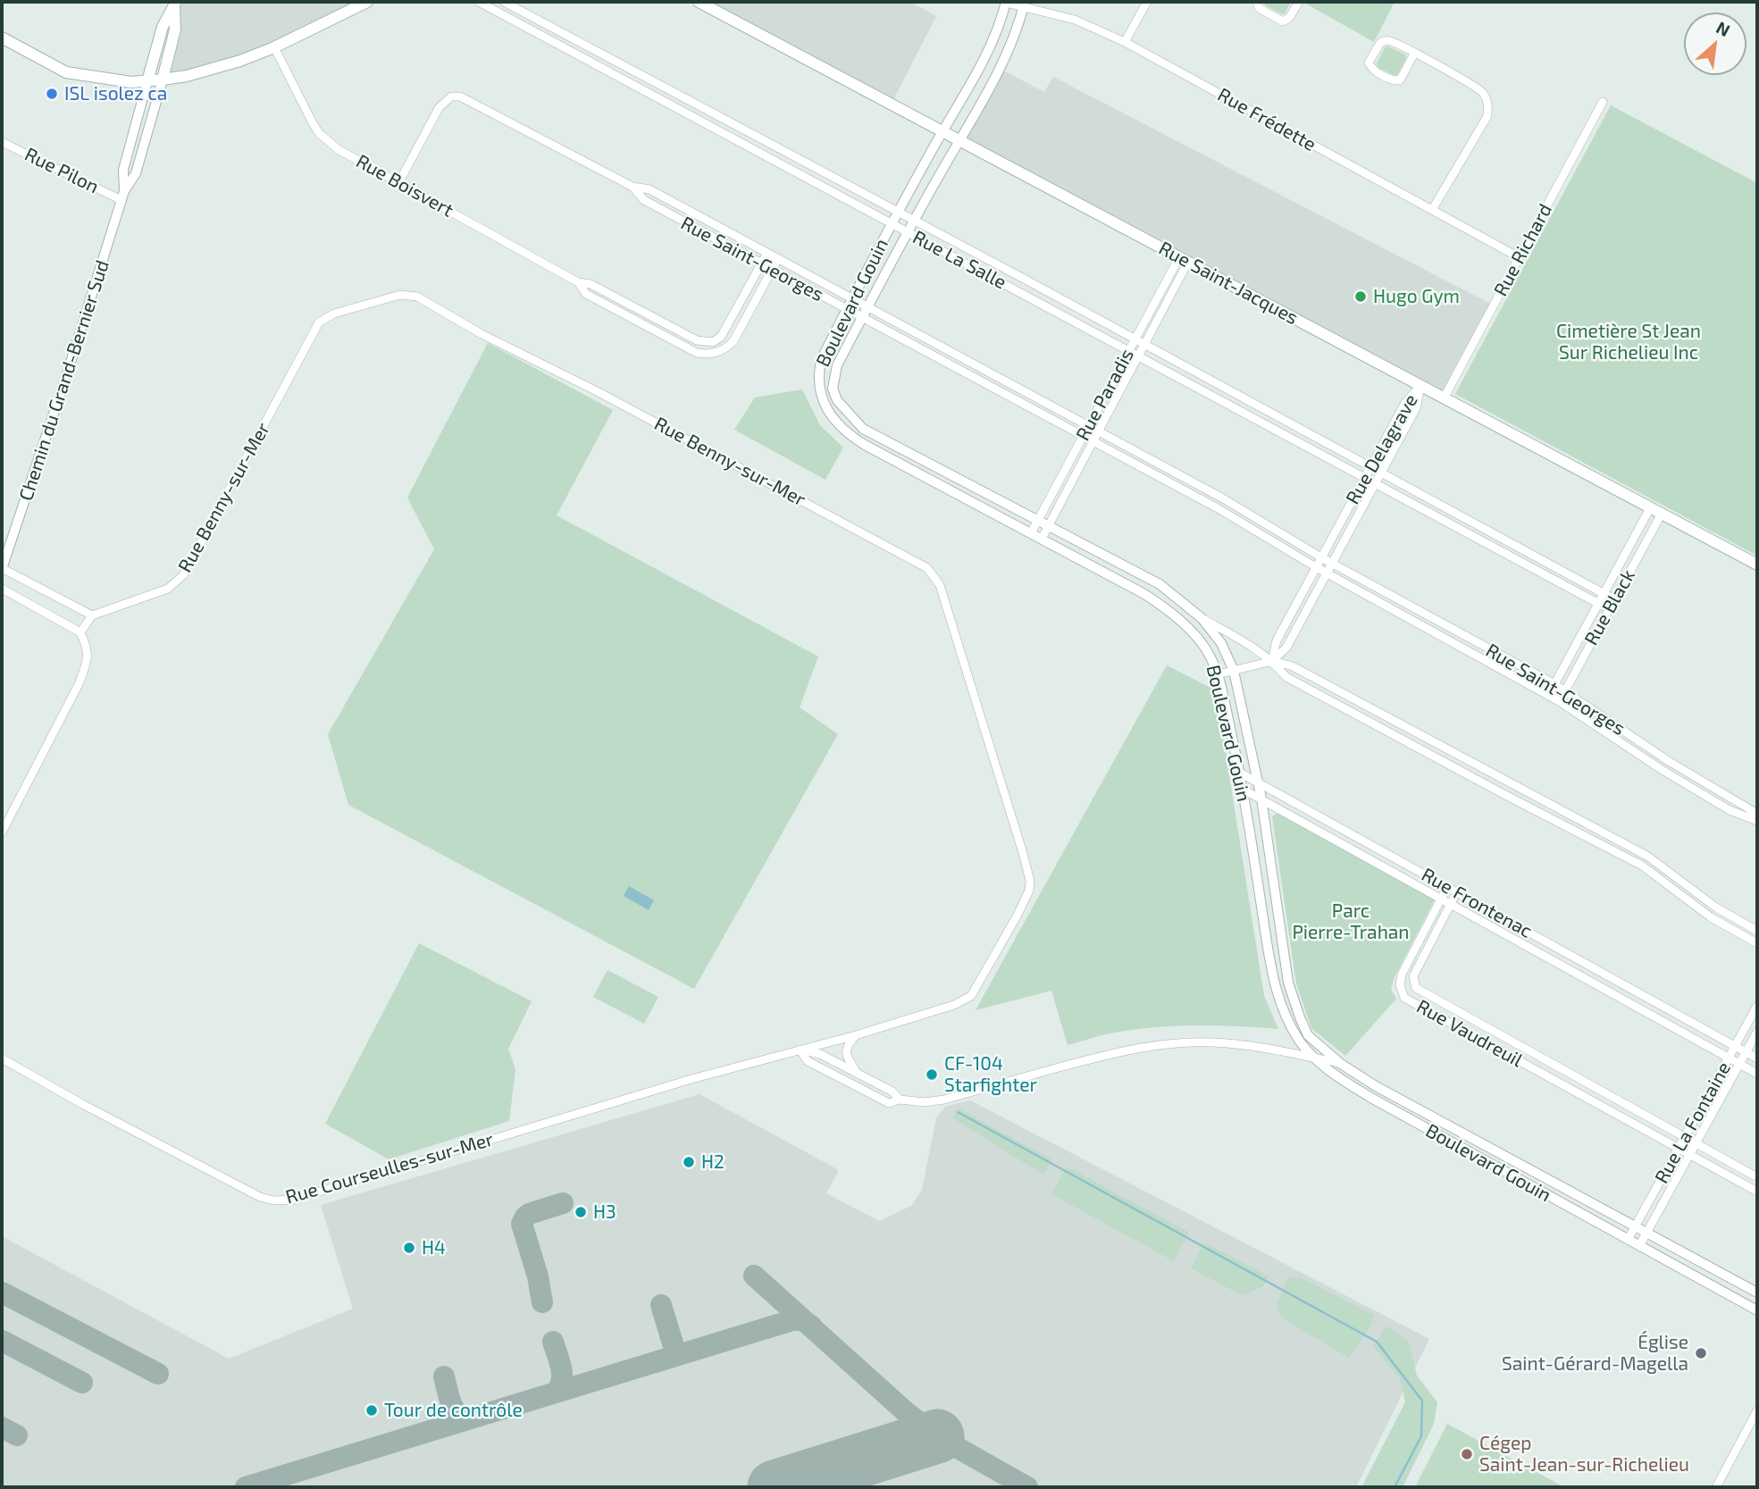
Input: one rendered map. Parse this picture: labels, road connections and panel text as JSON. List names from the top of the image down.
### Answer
{
  "streets": {
    "main road": ["Rue Saint-Jacques"],
    "street": [
      "Rue Frédette",
      "Rue Pilon",
      "Rue Boisvert",
      "Rue Richard",
      "Rue Saint-Georges",
      "Rue La Salle",
      "Boulevard Gouin",
      "Chemin du Grand-Bernier Sud",
      "Rue Paradis",
      "Rue Delagrave",
      "Rue Benny-sur-Mer",
      "Rue Black",
      "Rue Frontenac",
      "Rue Vaudreuil",
      "Rue La Fontaine",
      "Rue Courseulles-sur-Mer"
    ]
  },
  "crossings": [
    ["Rue Frédette", "Rue Richard"],
    ["Rue Frédette", "Boulevard Gouin"],
    ["Rue Pilon", "Chemin du Grand-Bernier Sud"],
    ["Rue Boisvert", "Rue Saint-Georges"],
    ["Rue Richard", "Rue Saint-Jacques"],
    ["Rue Saint-Georges", "Boulevard Gouin"],
    ["Rue Saint-Georges", "Rue Paradis"],
    ["Rue Saint-Georges", "Rue Delagrave"],
    ["Rue Saint-Georges", "Rue Black"],
    ["Rue La Salle", "Boulevard Gouin"],
    ["Rue La Salle", "Rue Paradis"],
    ["Rue La Salle", "Rue Delagrave"],
    ["Rue La Salle", "Rue Black"],
    ["Rue Saint-Jacques", "Boulevard Gouin"],
    ["Rue Saint-Jacques", "Rue Paradis"],
    ["Rue Saint-Jacques", "Rue Delagrave"],
    ["Rue Saint-Jacques", "Rue Black"],
    ["Boulevard Gouin", "Rue Paradis"],
    ["Boulevard Gouin", "Rue Frontenac"],
    ["Boulevard Gouin", "Rue La Fontaine"],
    ["Rue Benny-sur-Mer", "Rue Courseulles-sur-Mer"],
    ["Rue Frontenac", "Rue Vaudreuil"],
    ["Rue Frontenac", "Rue La Fontaine"],
    ["Rue Vaudreuil", "Rue La Fontaine"]
  ],
  "parks": ["Cimetière St Jean Sur Richelieu Inc", "Parc Pierre-Trahan"],
  "places": [
    "ISL isolez ca",
    "Hugo Gym",
    "CF-104 Starfighter",
    "H2",
    "H3",
    "H4",
    "Église Saint-Gérard-Magella",
    "Tour de contrôle",
    "Cégep Saint-Jean-sur-Richelieu"
  ],
  "north": "top right"
}
